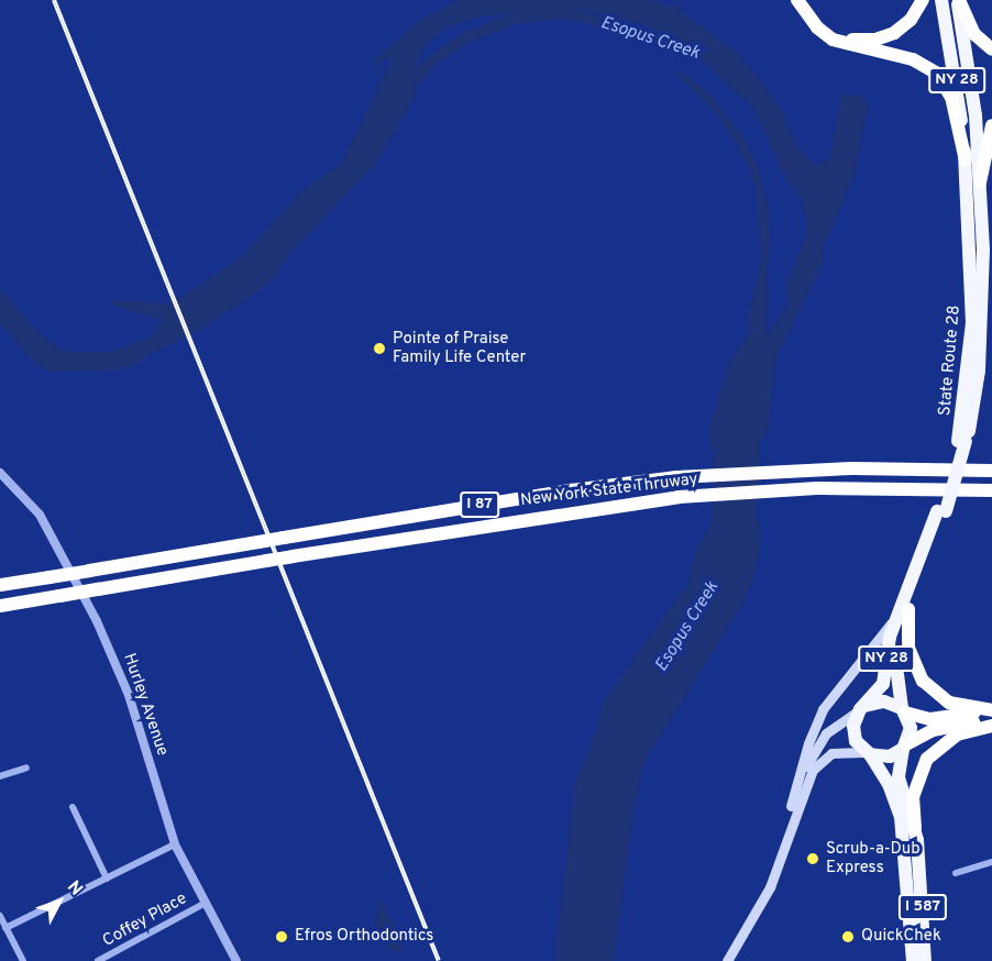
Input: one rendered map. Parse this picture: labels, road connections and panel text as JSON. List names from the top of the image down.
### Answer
{
  "streets": {
    "highway": [
      "NY 28",
      "State Route 28",
      "New York State Thruway",
      "I 87",
      "I 587"
    ],
    "street": ["Hurley Avenue", "Coffey Place"]
  },
  "crossings": [
    ["State Route 28", "I 587"],
    ["Hurley Avenue", "Coffey Place"]
  ],
  "water": ["Esopus Creek"],
  "places": [
    "Pointe of Praise Family Life Center",
    "Scrub-a-Dub Express",
    "Efros Orthodontics",
    "QuickChek"
  ],
  "north": "top right"
}
